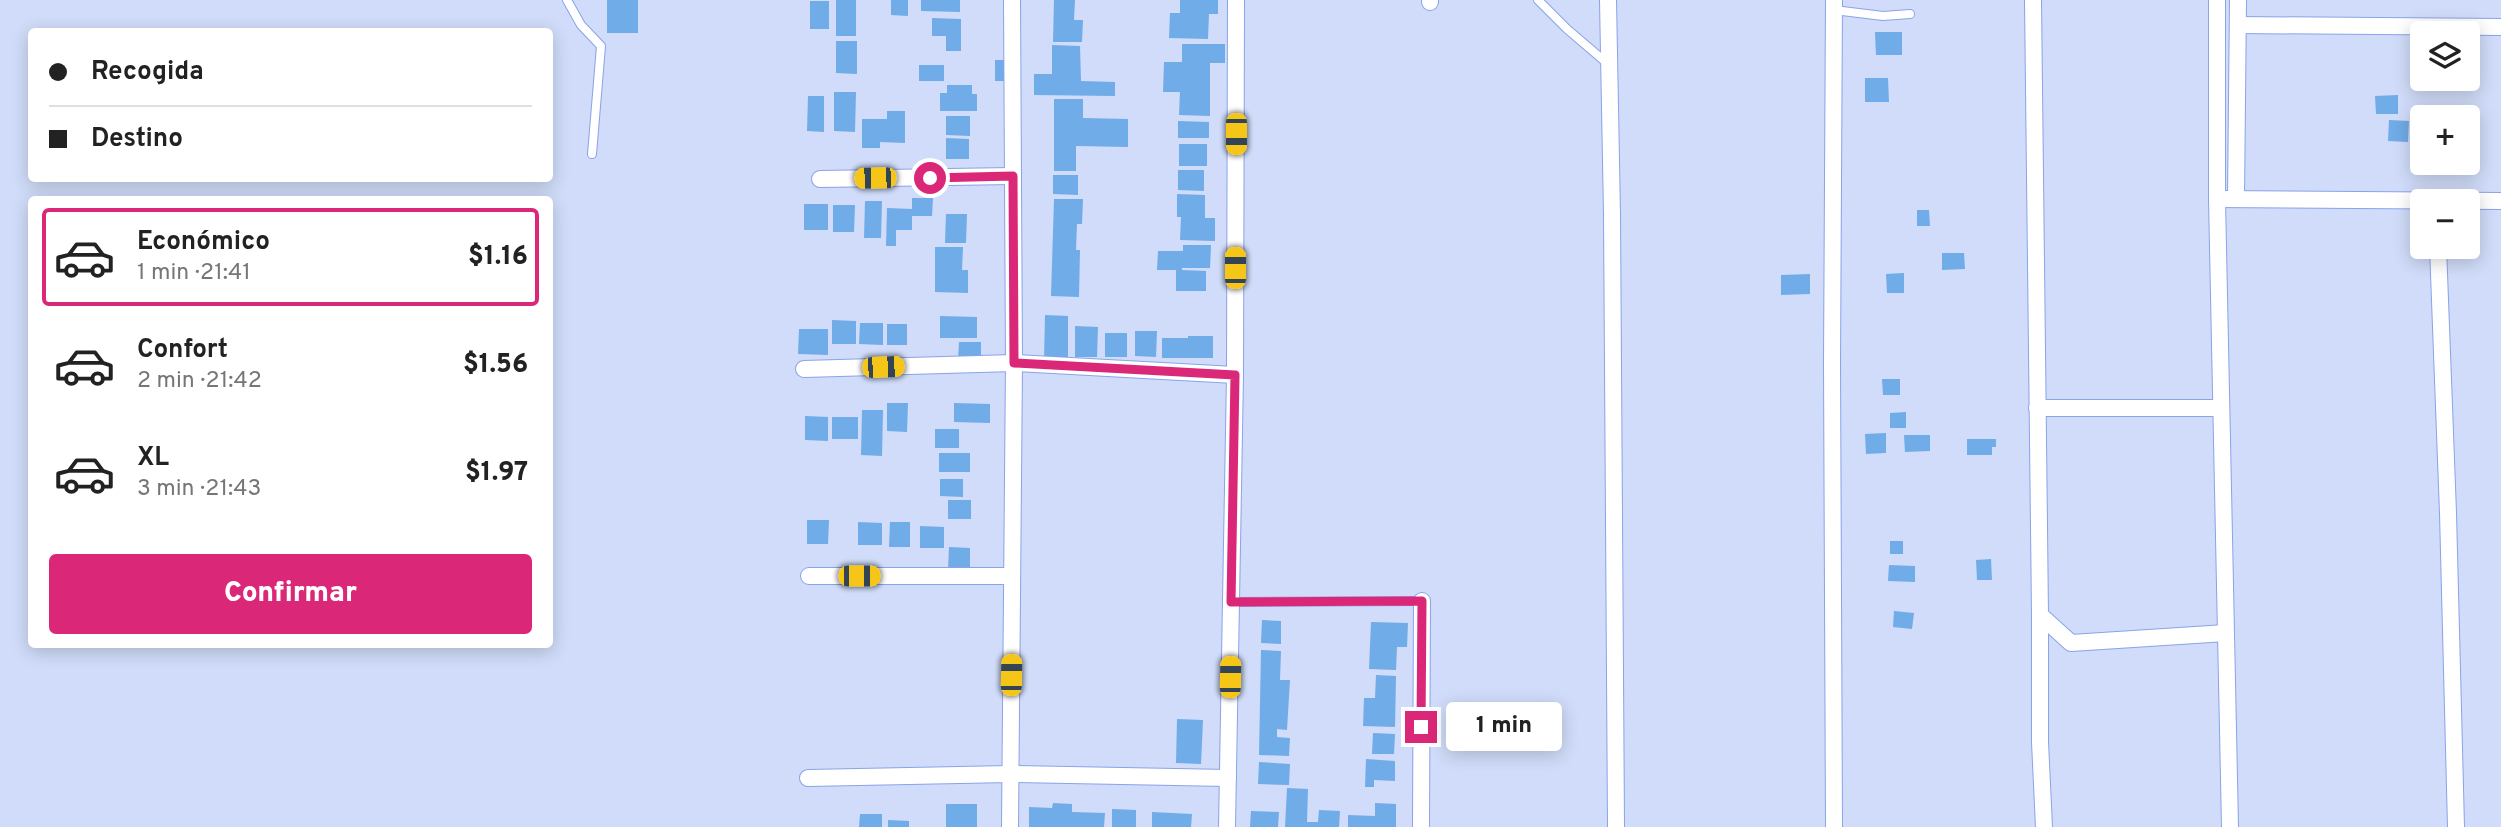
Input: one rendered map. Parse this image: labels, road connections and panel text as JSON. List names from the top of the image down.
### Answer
{
  "page": {
    "map_buttons": ["+", "−"],
    "banner": ["Recogida", "Destino"],
    "list": [
      {
        "name": "Económico",
        "note": "1 min · 21:41",
        "value": "$1.16"
      },
      {
        "name": "Confort",
        "note": "2 min · 21:42",
        "value": "$1.56"
      },
      {
        "name": "XL",
        "note": "3 min · 21:43",
        "value": "$1.97"
      }
    ],
    "buttons": "Confirmar",
    "bubble": "1 min"
  }
}
